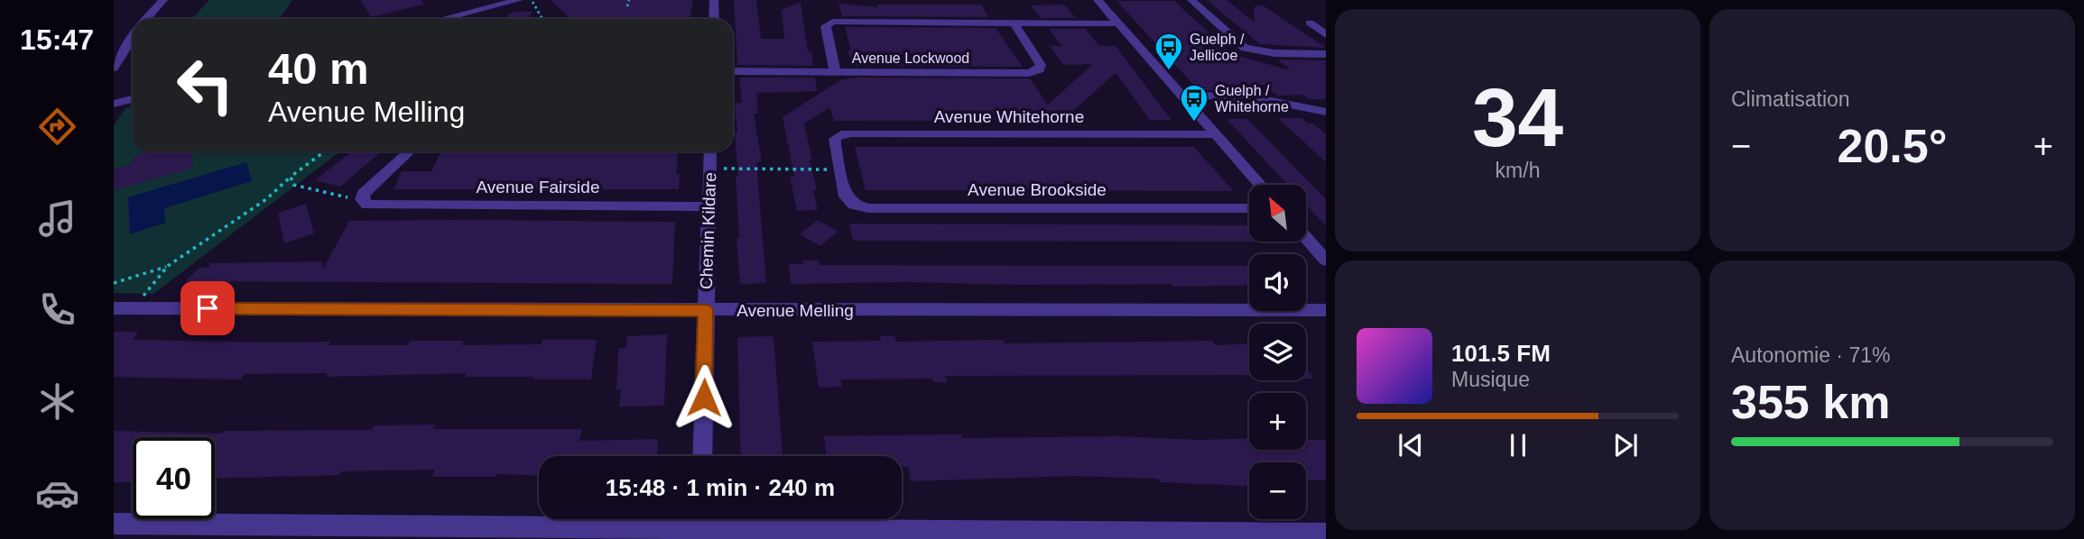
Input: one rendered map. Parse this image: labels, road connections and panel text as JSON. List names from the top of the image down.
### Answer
{
  "streets": {
    "street": [
      "Avenue Lockwood",
      "Avenue Whitehorne",
      "Avenue Fairside",
      "Avenue Brookside",
      "Chemin Kildare",
      "Avenue Melling"
    ]
  },
  "crossings": [
    ["Avenue Whitehorne", "Avenue Brookside"],
    ["Avenue Fairside", "Chemin Kildare"],
    ["Chemin Kildare", "Avenue Melling"]
  ],
  "places": {
    "bus stop": ["Guelph / Jellicoe", "Guelph / Whitehorne"]
  },
  "north": "top left",
  "page": {
    "tabs": "15:47",
    "tile": [
      ["34", "km/h"],
      "Climatisation",
      ["Autonomie · 71%", "355 km"]
    ],
    "turn": ["40 m", "Avenue Melling"],
    "heat": ["−", "20.5°", "+"],
    "map_buttons": ["+", "−"],
    "song": ["101.5 FM", "Musique"],
    "limit": "40",
    "trip": "15:48 · 1 min · 240 m"
  }
}
